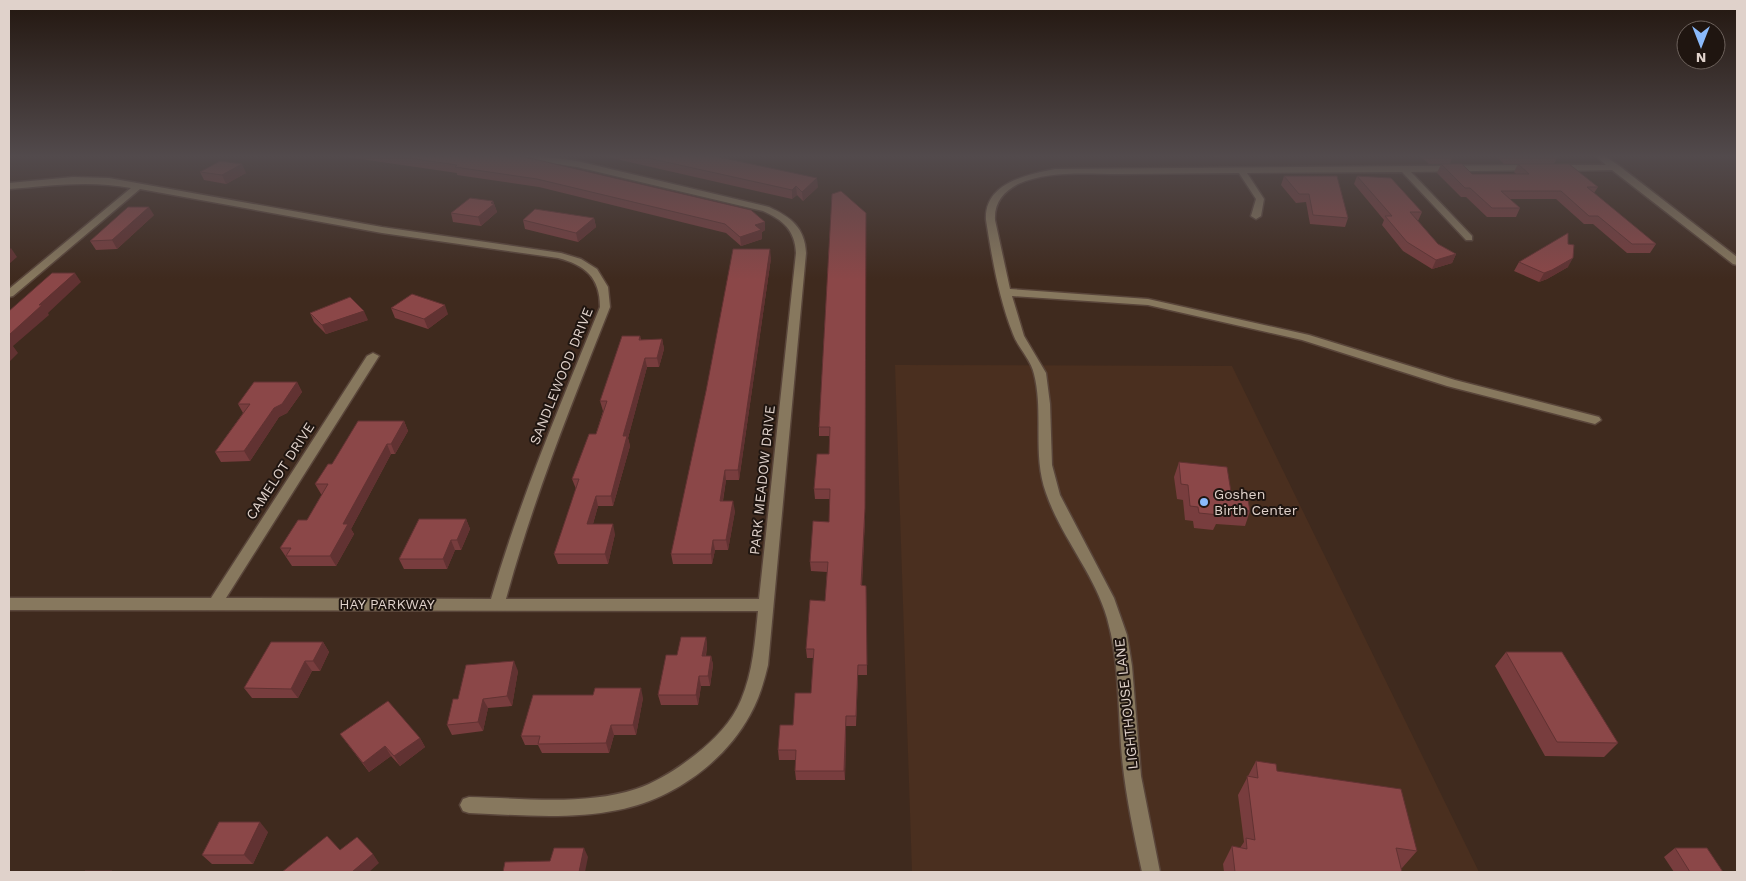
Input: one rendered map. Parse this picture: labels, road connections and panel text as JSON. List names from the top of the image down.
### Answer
{
  "streets": {
    "street": [
      "SANDLEWOOD DRIVE",
      "CAMELOT DRIVE",
      "PARK MEADOW DRIVE",
      "HAY PARKWAY",
      "LIGHTHOUSE LANE"
    ]
  },
  "crossings": [
    ["SANDLEWOOD DRIVE", "HAY PARKWAY"],
    ["CAMELOT DRIVE", "HAY PARKWAY"],
    ["PARK MEADOW DRIVE", "HAY PARKWAY"]
  ],
  "places": ["Goshen Birth Center"],
  "north": "bottom"
}
